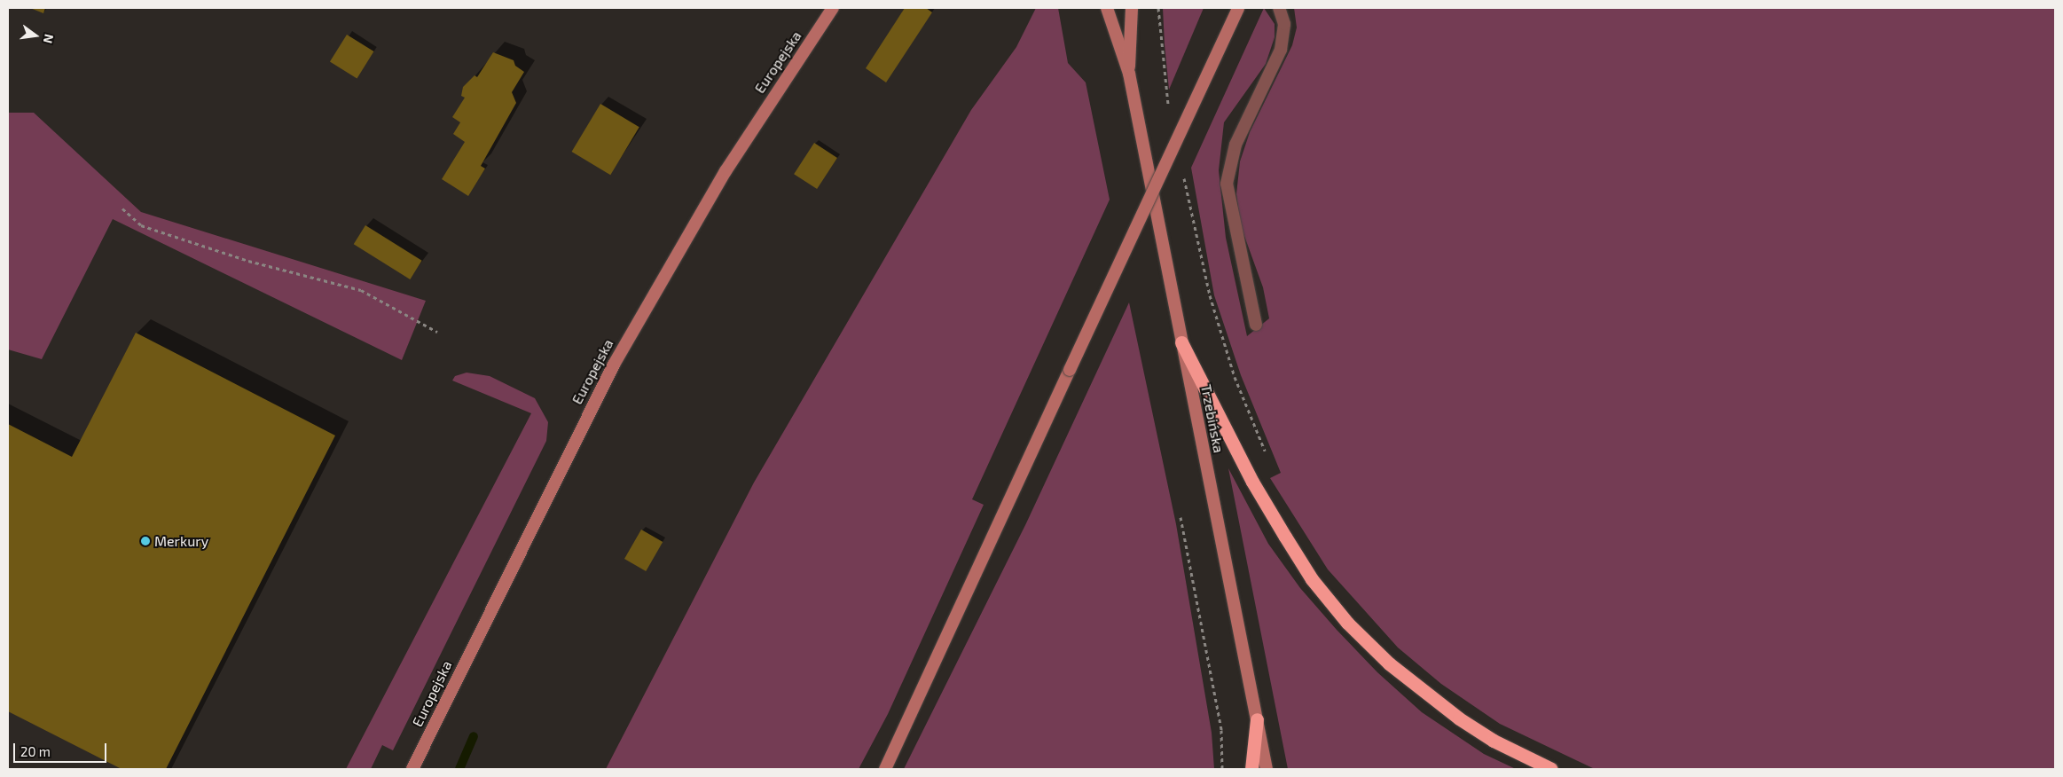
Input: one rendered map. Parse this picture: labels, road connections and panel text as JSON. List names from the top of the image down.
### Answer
{
  "streets": {
    "main road": ["Europejska", "Trzebińska"]
  },
  "places": ["Merkury"],
  "scale_bar": "20 m",
  "north": "right"
}
